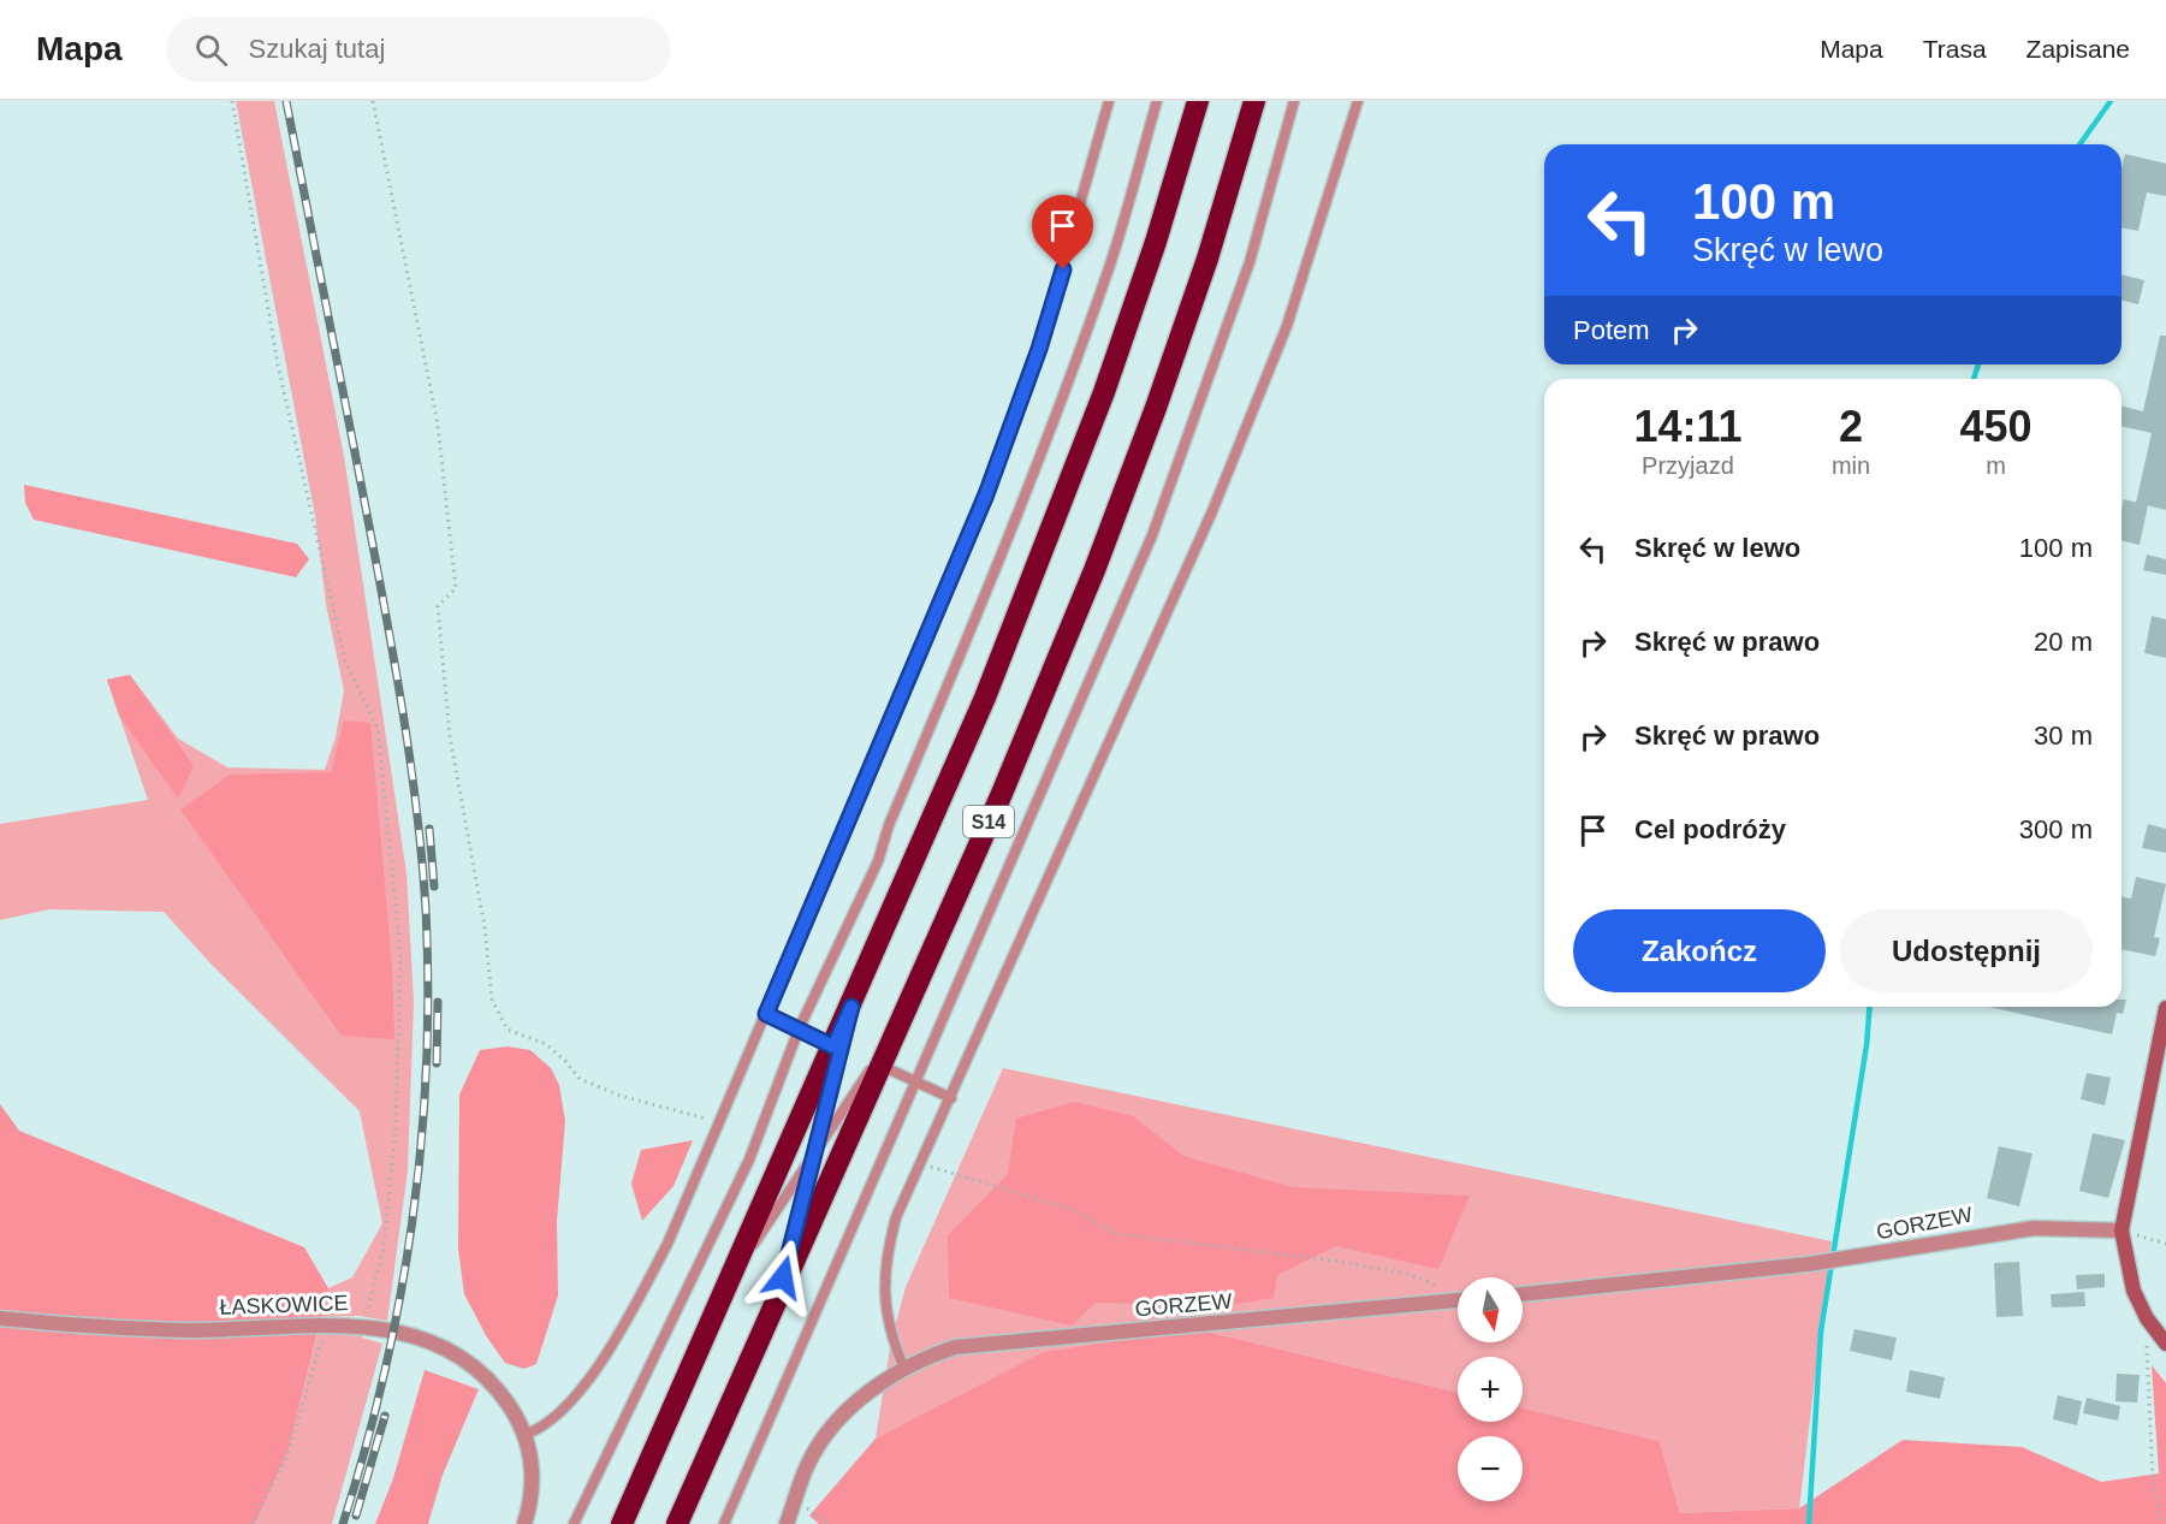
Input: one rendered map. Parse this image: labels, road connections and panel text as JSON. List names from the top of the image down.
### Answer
{
  "streets": {
    "highway": ["S14"],
    "street": ["GORZEW", "ŁASKOWICE"]
  },
  "north": "bottom",
  "page": {
    "header": "Mapa",
    "search": "Szukaj tutaj",
    "nav": ["Mapa", "Trasa", "Zapisane"],
    "turn": ["100 m", "Skręć w lewo"],
    "then": "Potem",
    "eta": [
      "14:11",
      "Przyjazd",
      "2",
      "min",
      "450",
      "m"
    ],
    "list": [
      {
        "name": "Skręć w lewo",
        "value": "100 m"
      },
      {
        "name": "Skręć w prawo",
        "value": "20 m"
      },
      {
        "name": "Skręć w prawo",
        "value": "30 m"
      },
      {
        "name": "Cel podróży",
        "value": "300 m"
      }
    ],
    "buttons": ["Zakończ", "Udostępnij"],
    "map_buttons": ["+", "−"]
  }
}
